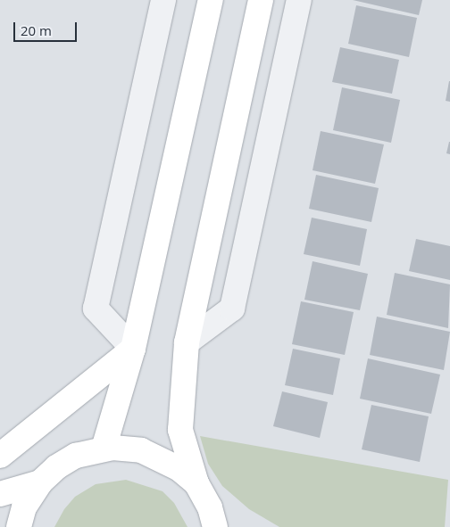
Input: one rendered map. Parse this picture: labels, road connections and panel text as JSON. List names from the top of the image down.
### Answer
{
  "scale_bar": "20 m"
}
